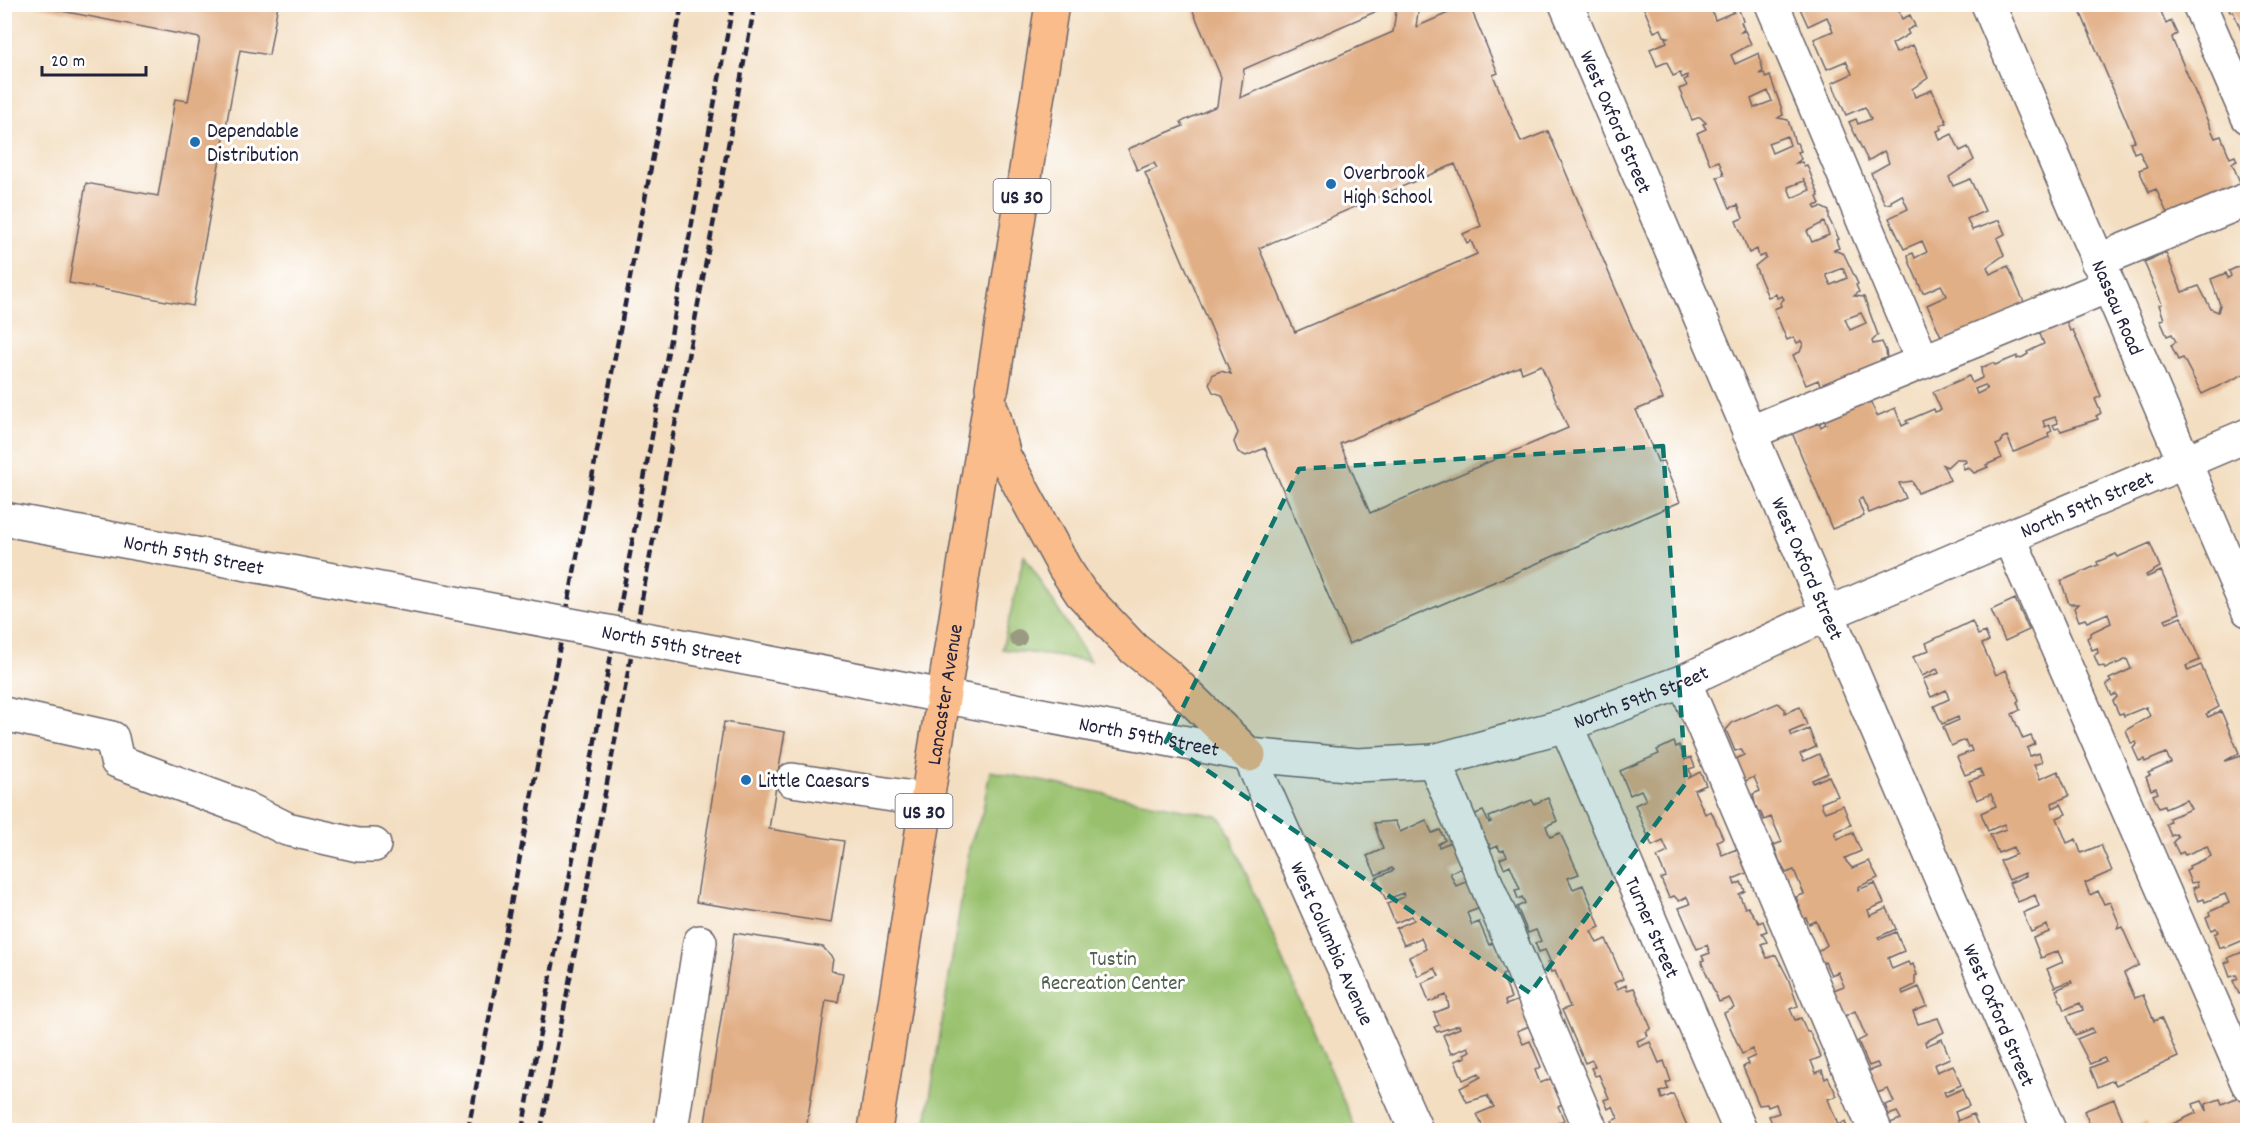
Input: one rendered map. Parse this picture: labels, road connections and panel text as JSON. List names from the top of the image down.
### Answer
{
  "streets": {
    "highway": ["US 30", "Lancaster Avenue"],
    "street": [
      "West Oxford Street",
      "Nassau Road",
      "North 59th Street",
      "Turner Street",
      "West Columbia Avenue"
    ]
  },
  "crossings": [
    ["West Oxford Street", "North 59th Street"],
    ["Nassau Road", "North 59th Street"],
    ["North 59th Street", "Lancaster Avenue"],
    ["North 59th Street", "Turner Street"],
    ["North 59th Street", "West Columbia Avenue"]
  ],
  "parks": ["Tustin Recreation Center"],
  "places": ["Dependable Distribution", "Overbrook High School", "Little Caesars"],
  "scale_bar": "20 m"
}
